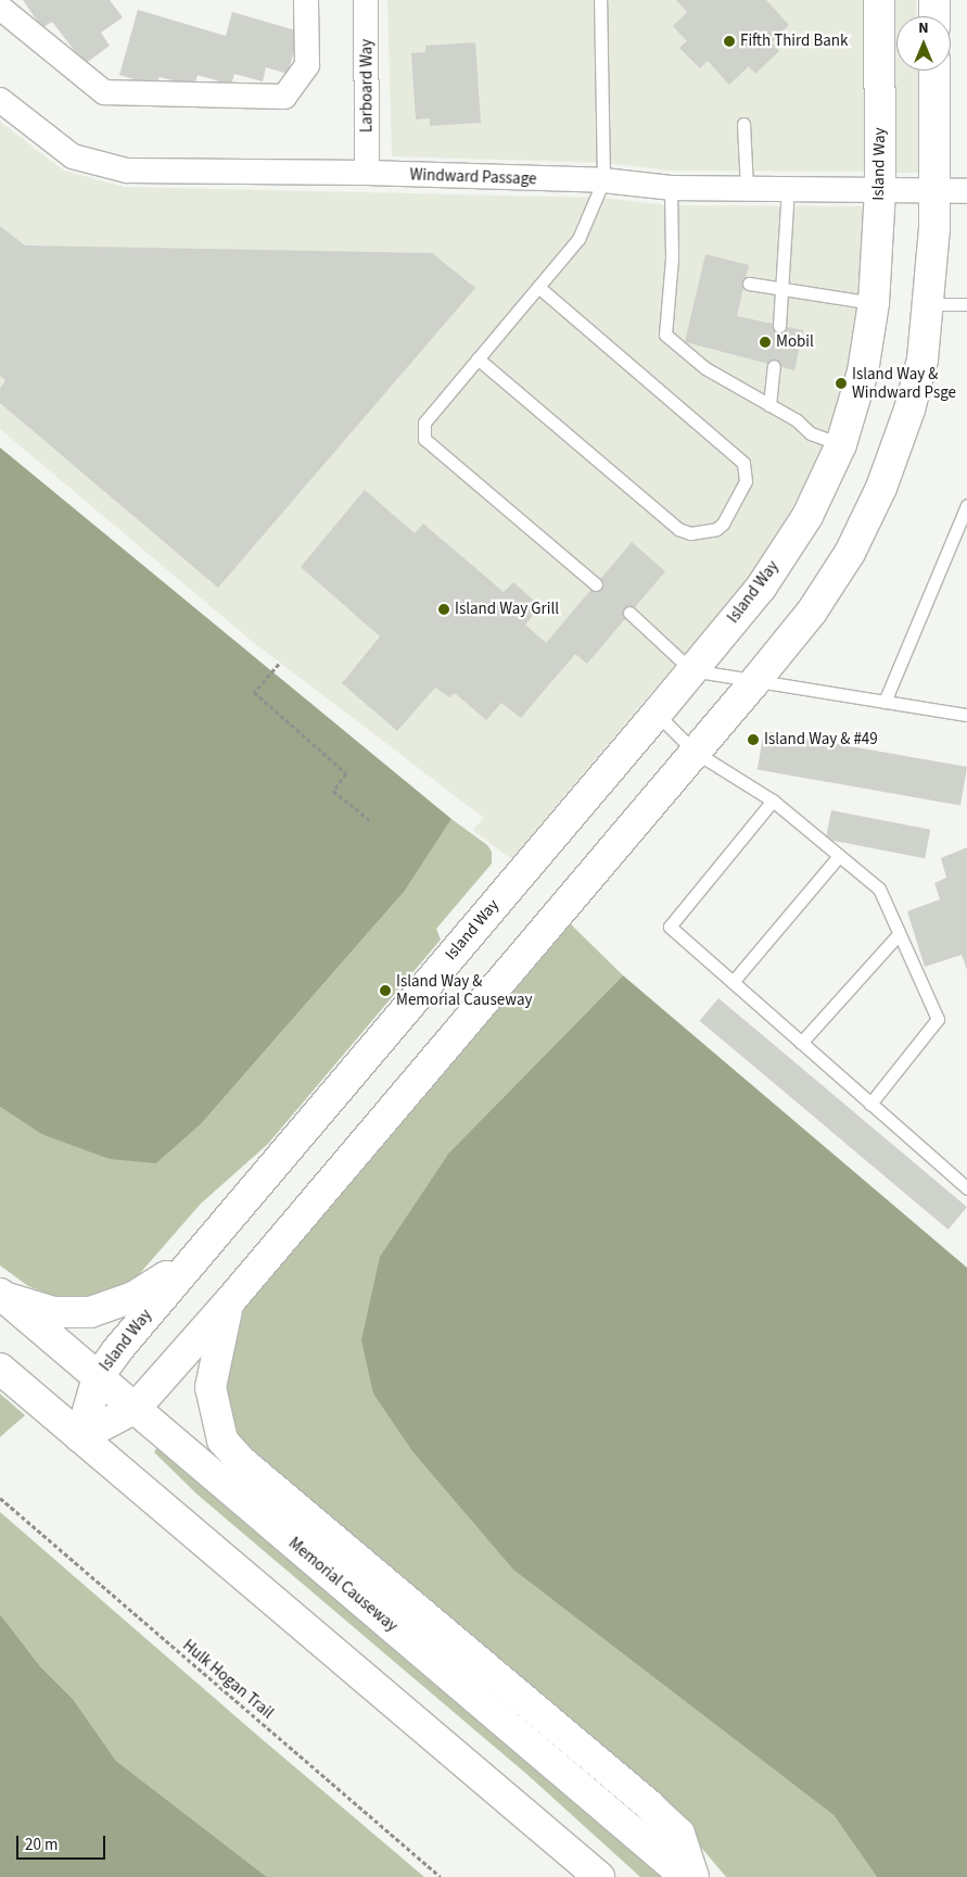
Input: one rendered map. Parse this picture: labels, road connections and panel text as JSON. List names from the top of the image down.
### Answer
{
  "streets": {
    "street": [
      "Larboard Way",
      "Island Way",
      "Windward Passage",
      "Memorial Causeway"
    ],
    "path": ["Hulk Hogan Trail"]
  },
  "crossings": [
    ["Larboard Way", "Windward Passage"],
    ["Island Way", "Windward Passage"],
    ["Island Way", "Memorial Causeway"]
  ],
  "places": [
    "Fifth Third Bank",
    "Mobil",
    "Island Way & Windward Psge",
    "Island Way Grill",
    "Island Way & #49",
    "Island Way & Memorial Causeway"
  ],
  "scale_bar": "20 m",
  "north": "top"
}
